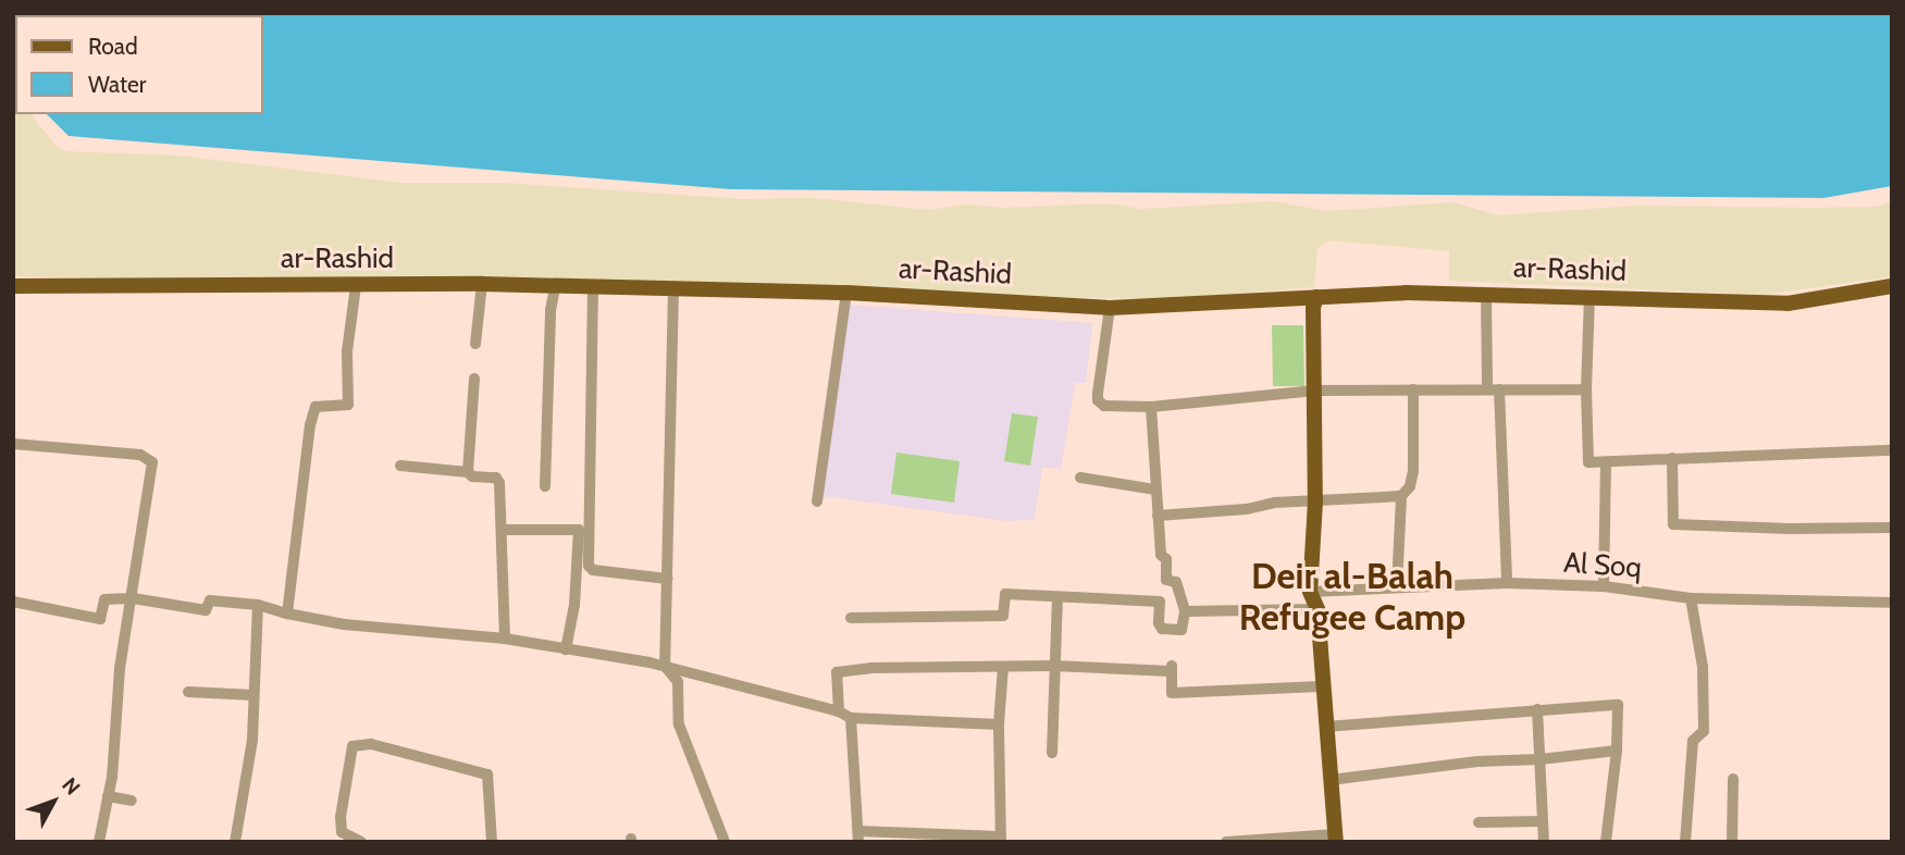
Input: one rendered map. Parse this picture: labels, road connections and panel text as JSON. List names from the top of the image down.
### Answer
{
  "streets": {
    "main road": ["ar-Rashid"],
    "street": ["Al Soq"]
  },
  "districts": ["Deir al-Balah Refugee Camp"],
  "legend": ["Road", "Water"],
  "north": "top right"
}
